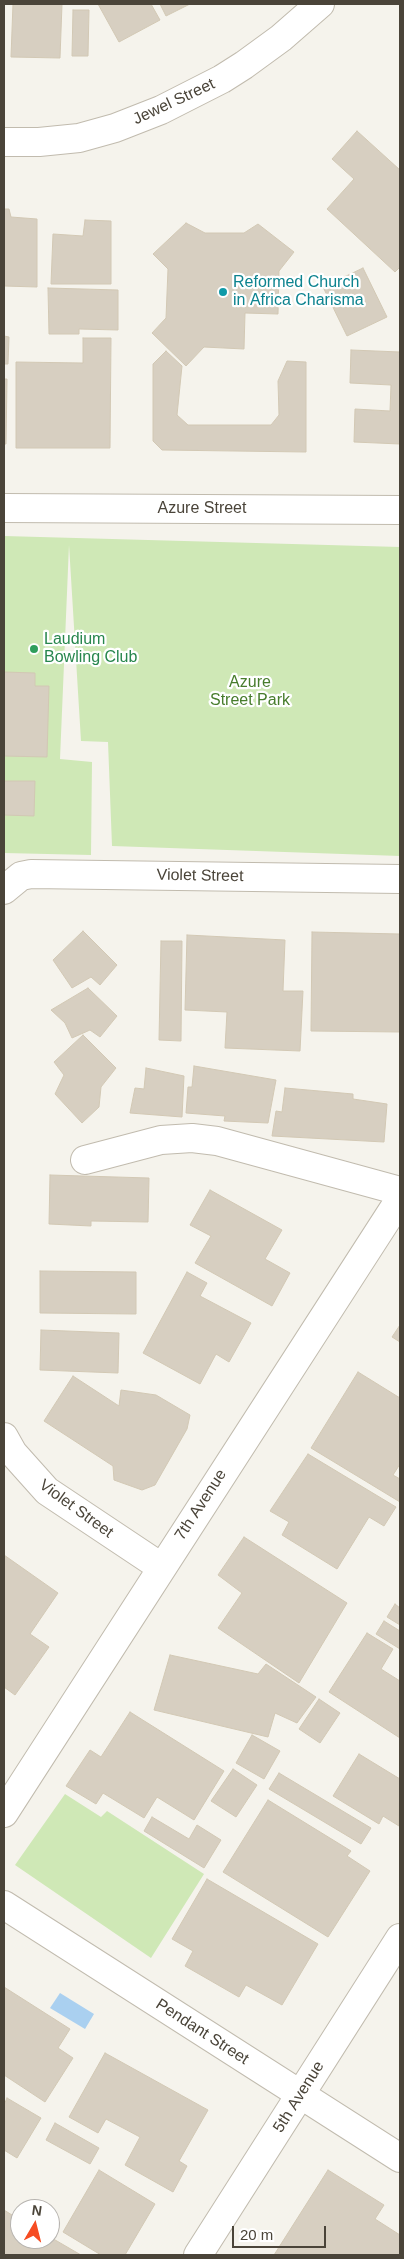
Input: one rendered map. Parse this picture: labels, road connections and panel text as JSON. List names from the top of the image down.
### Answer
{
  "streets": {
    "street": [
      "Jewel Street",
      "Azure Street",
      "Violet Street",
      "7th Avenue",
      "Pendant Street",
      "5th Avenue"
    ]
  },
  "crossings": [
    ["Violet Street", "7th Avenue"],
    ["Pendant Street", "5th Avenue"]
  ],
  "parks": ["Azure Street Park"],
  "places": ["Reformed Church in Africa Charisma", "Laudium Bowling Club"],
  "scale_bar": "20 m",
  "north": "top"
}
